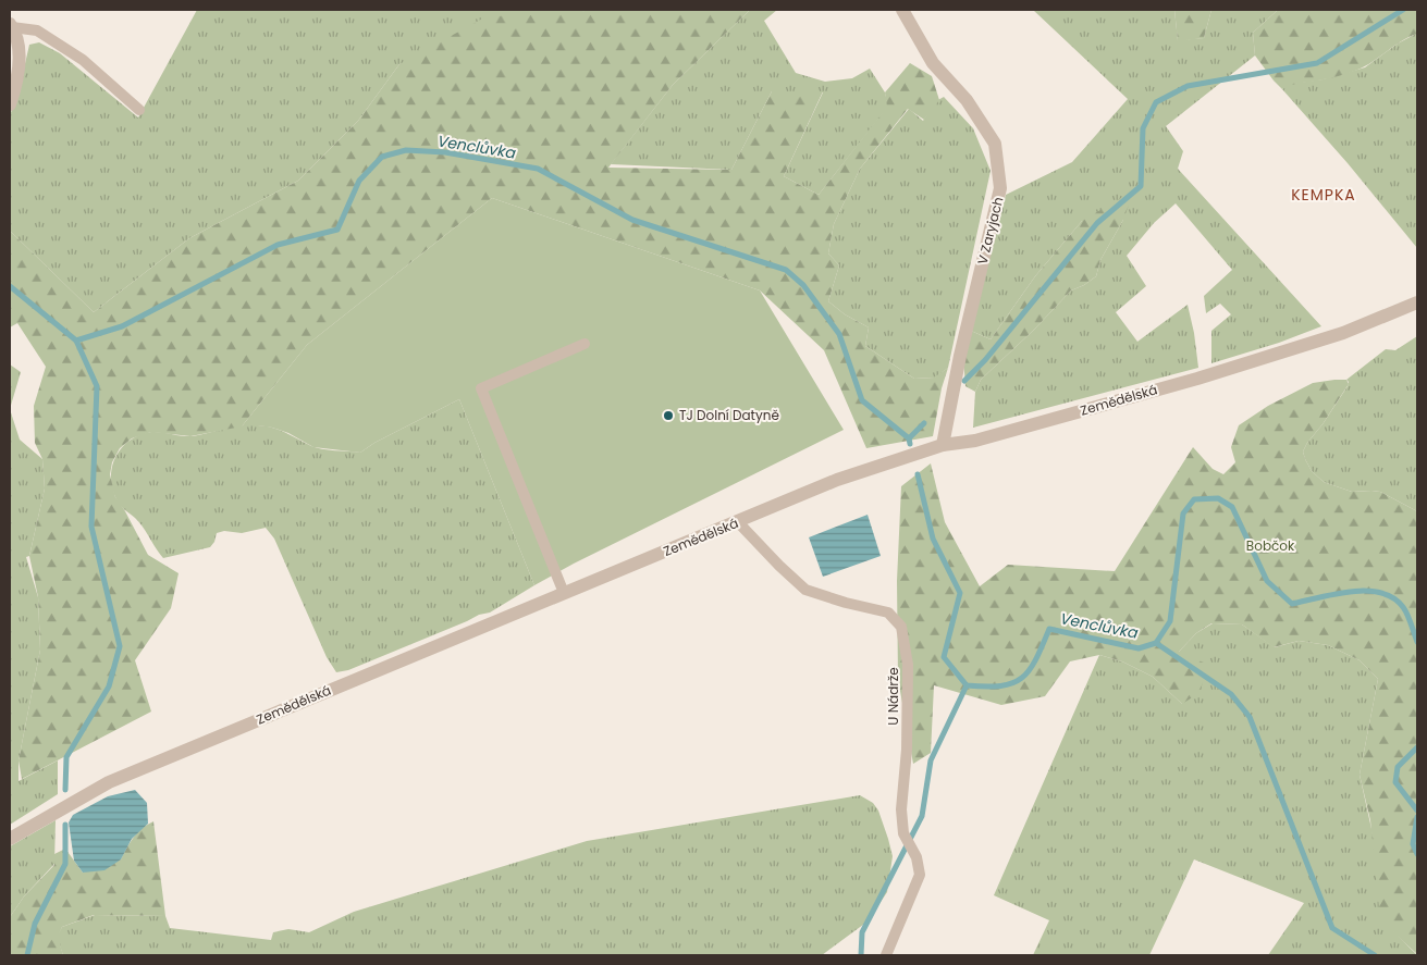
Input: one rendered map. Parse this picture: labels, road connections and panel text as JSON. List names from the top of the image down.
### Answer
{
  "streets": {
    "street": ["V Zaryjach", "Zemědělská"],
    "lane": ["U Nádrže"]
  },
  "crossings": [
    ["V Zaryjach", "Zemědělská"],
    ["Zemědělská", "U Nádrže"]
  ],
  "districts": ["KEMPKA"],
  "water": ["Venclůvka"],
  "parks": ["Bobčok"],
  "places": ["TJ Dolní Datyně"]
}
